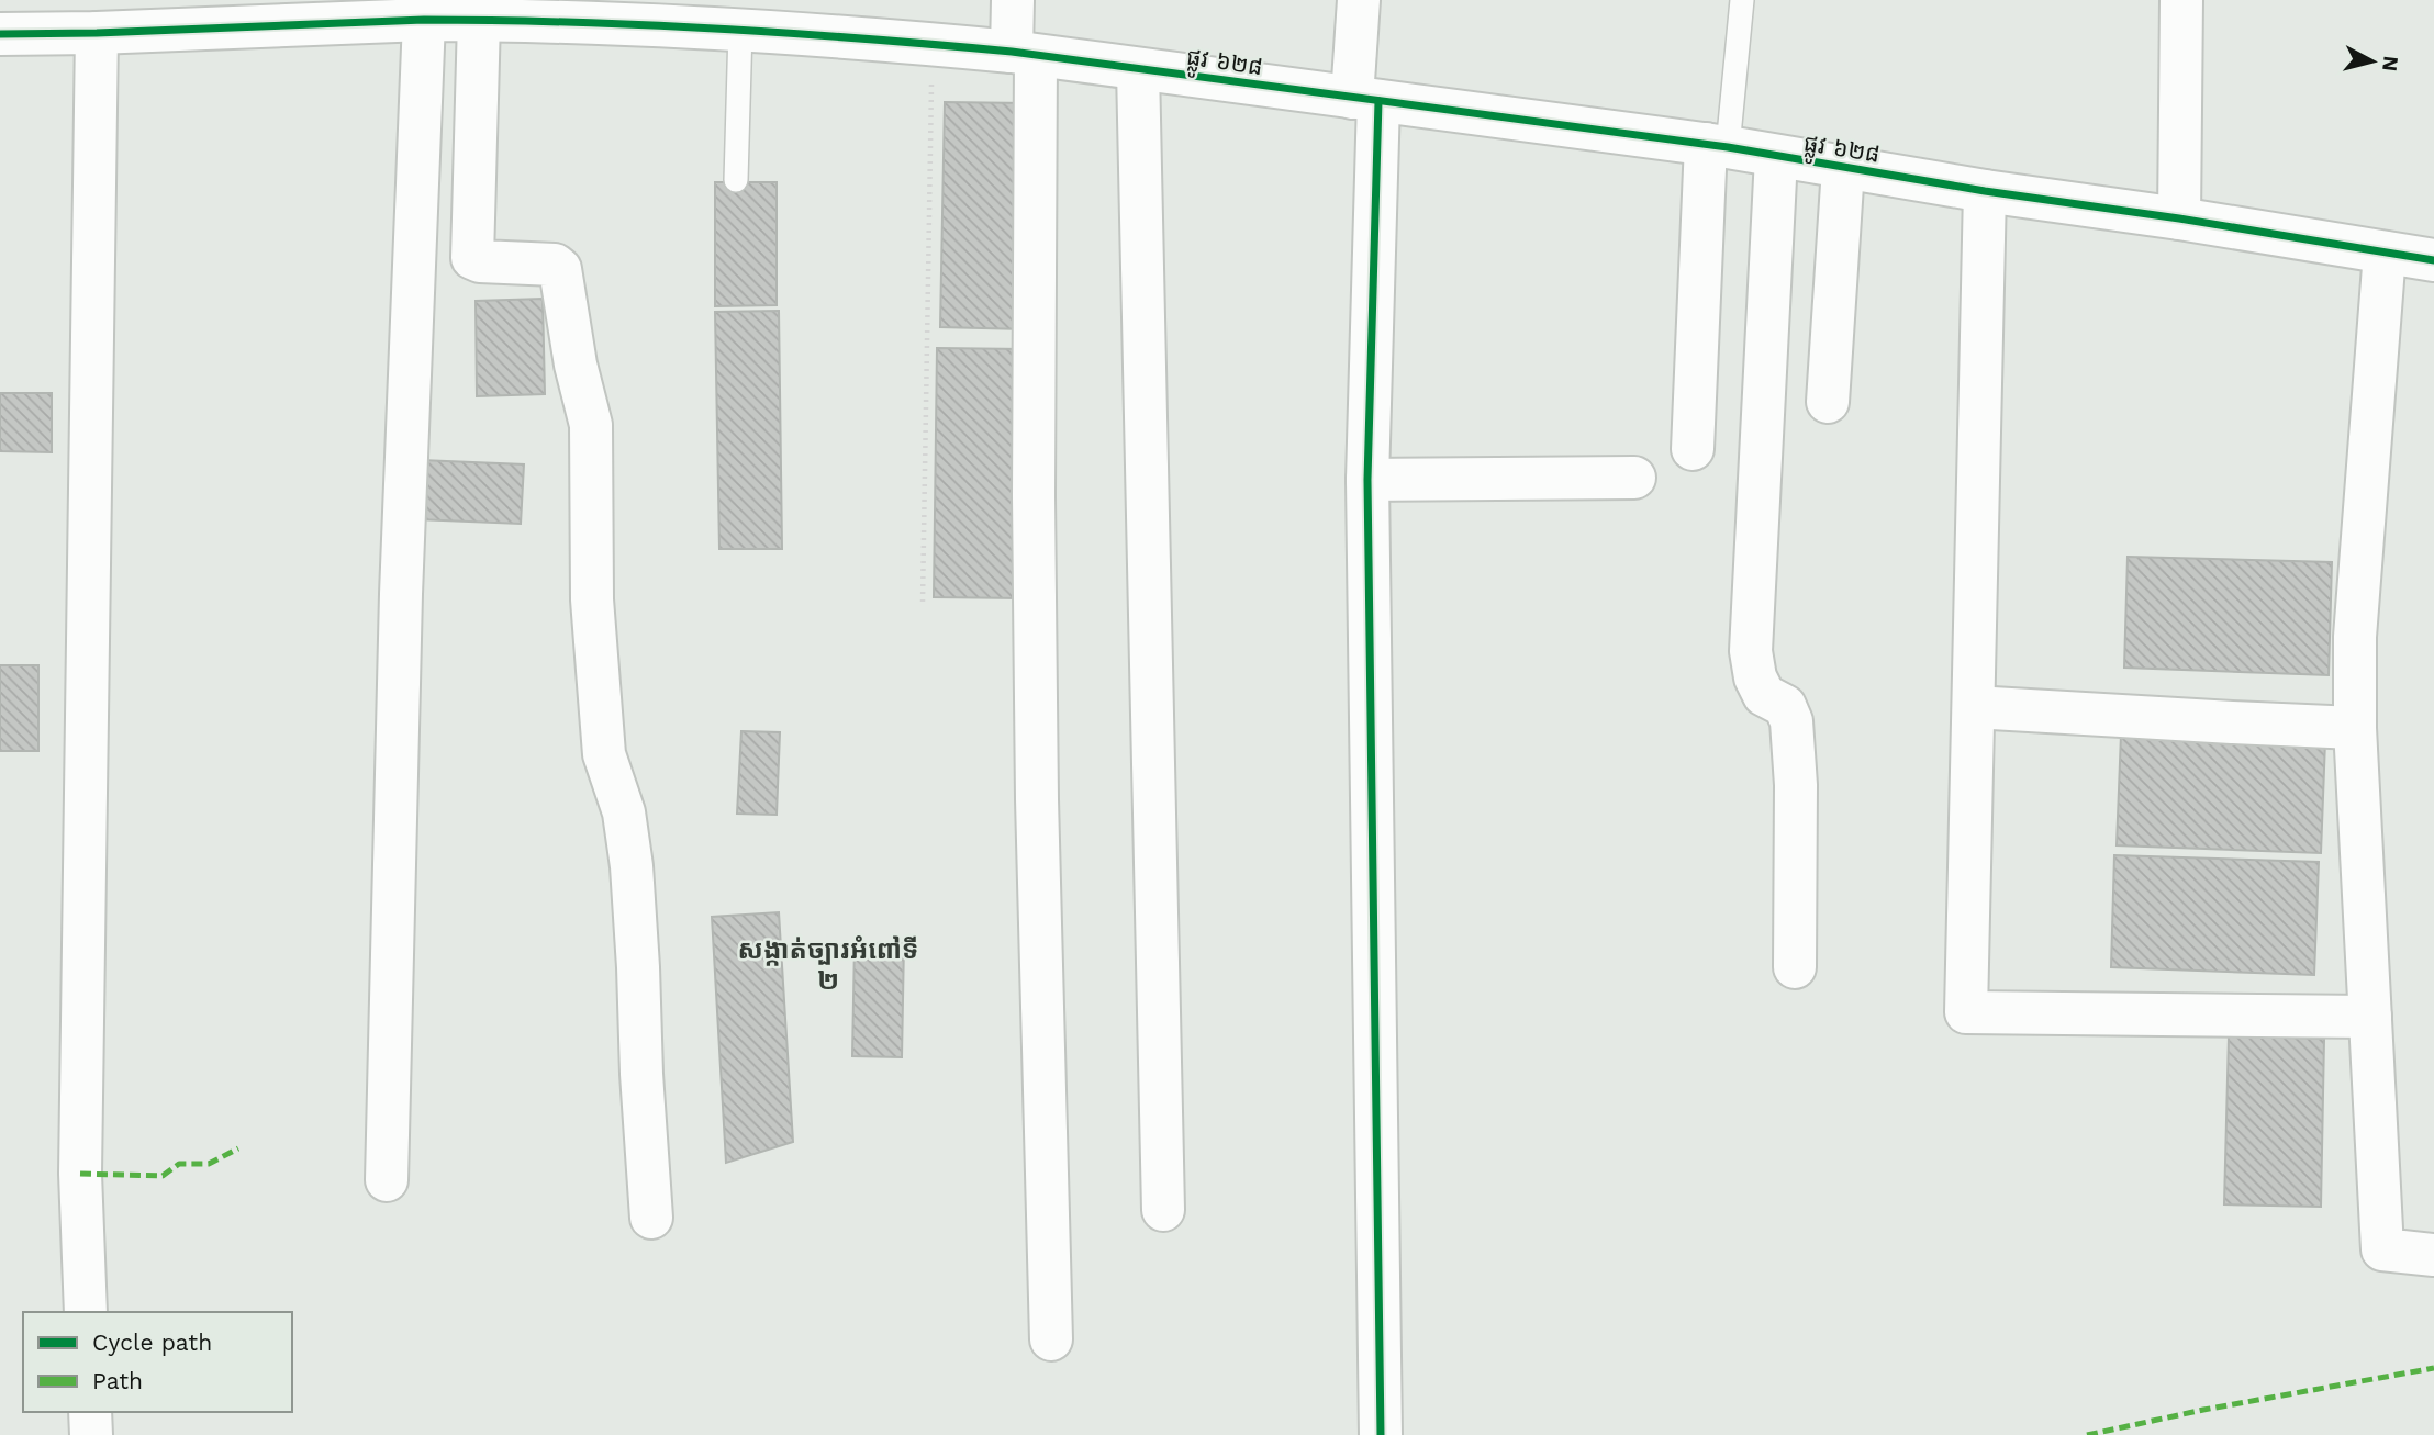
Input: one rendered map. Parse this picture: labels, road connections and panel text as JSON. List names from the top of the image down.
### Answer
{
  "streets": {
    "street": ["ផ្លូវ ៦២៨"]
  },
  "districts": ["សង្កាត់ច្បារអំពៅទី ២"],
  "legend": ["Cycle path", "Path"],
  "north": "right"
}
